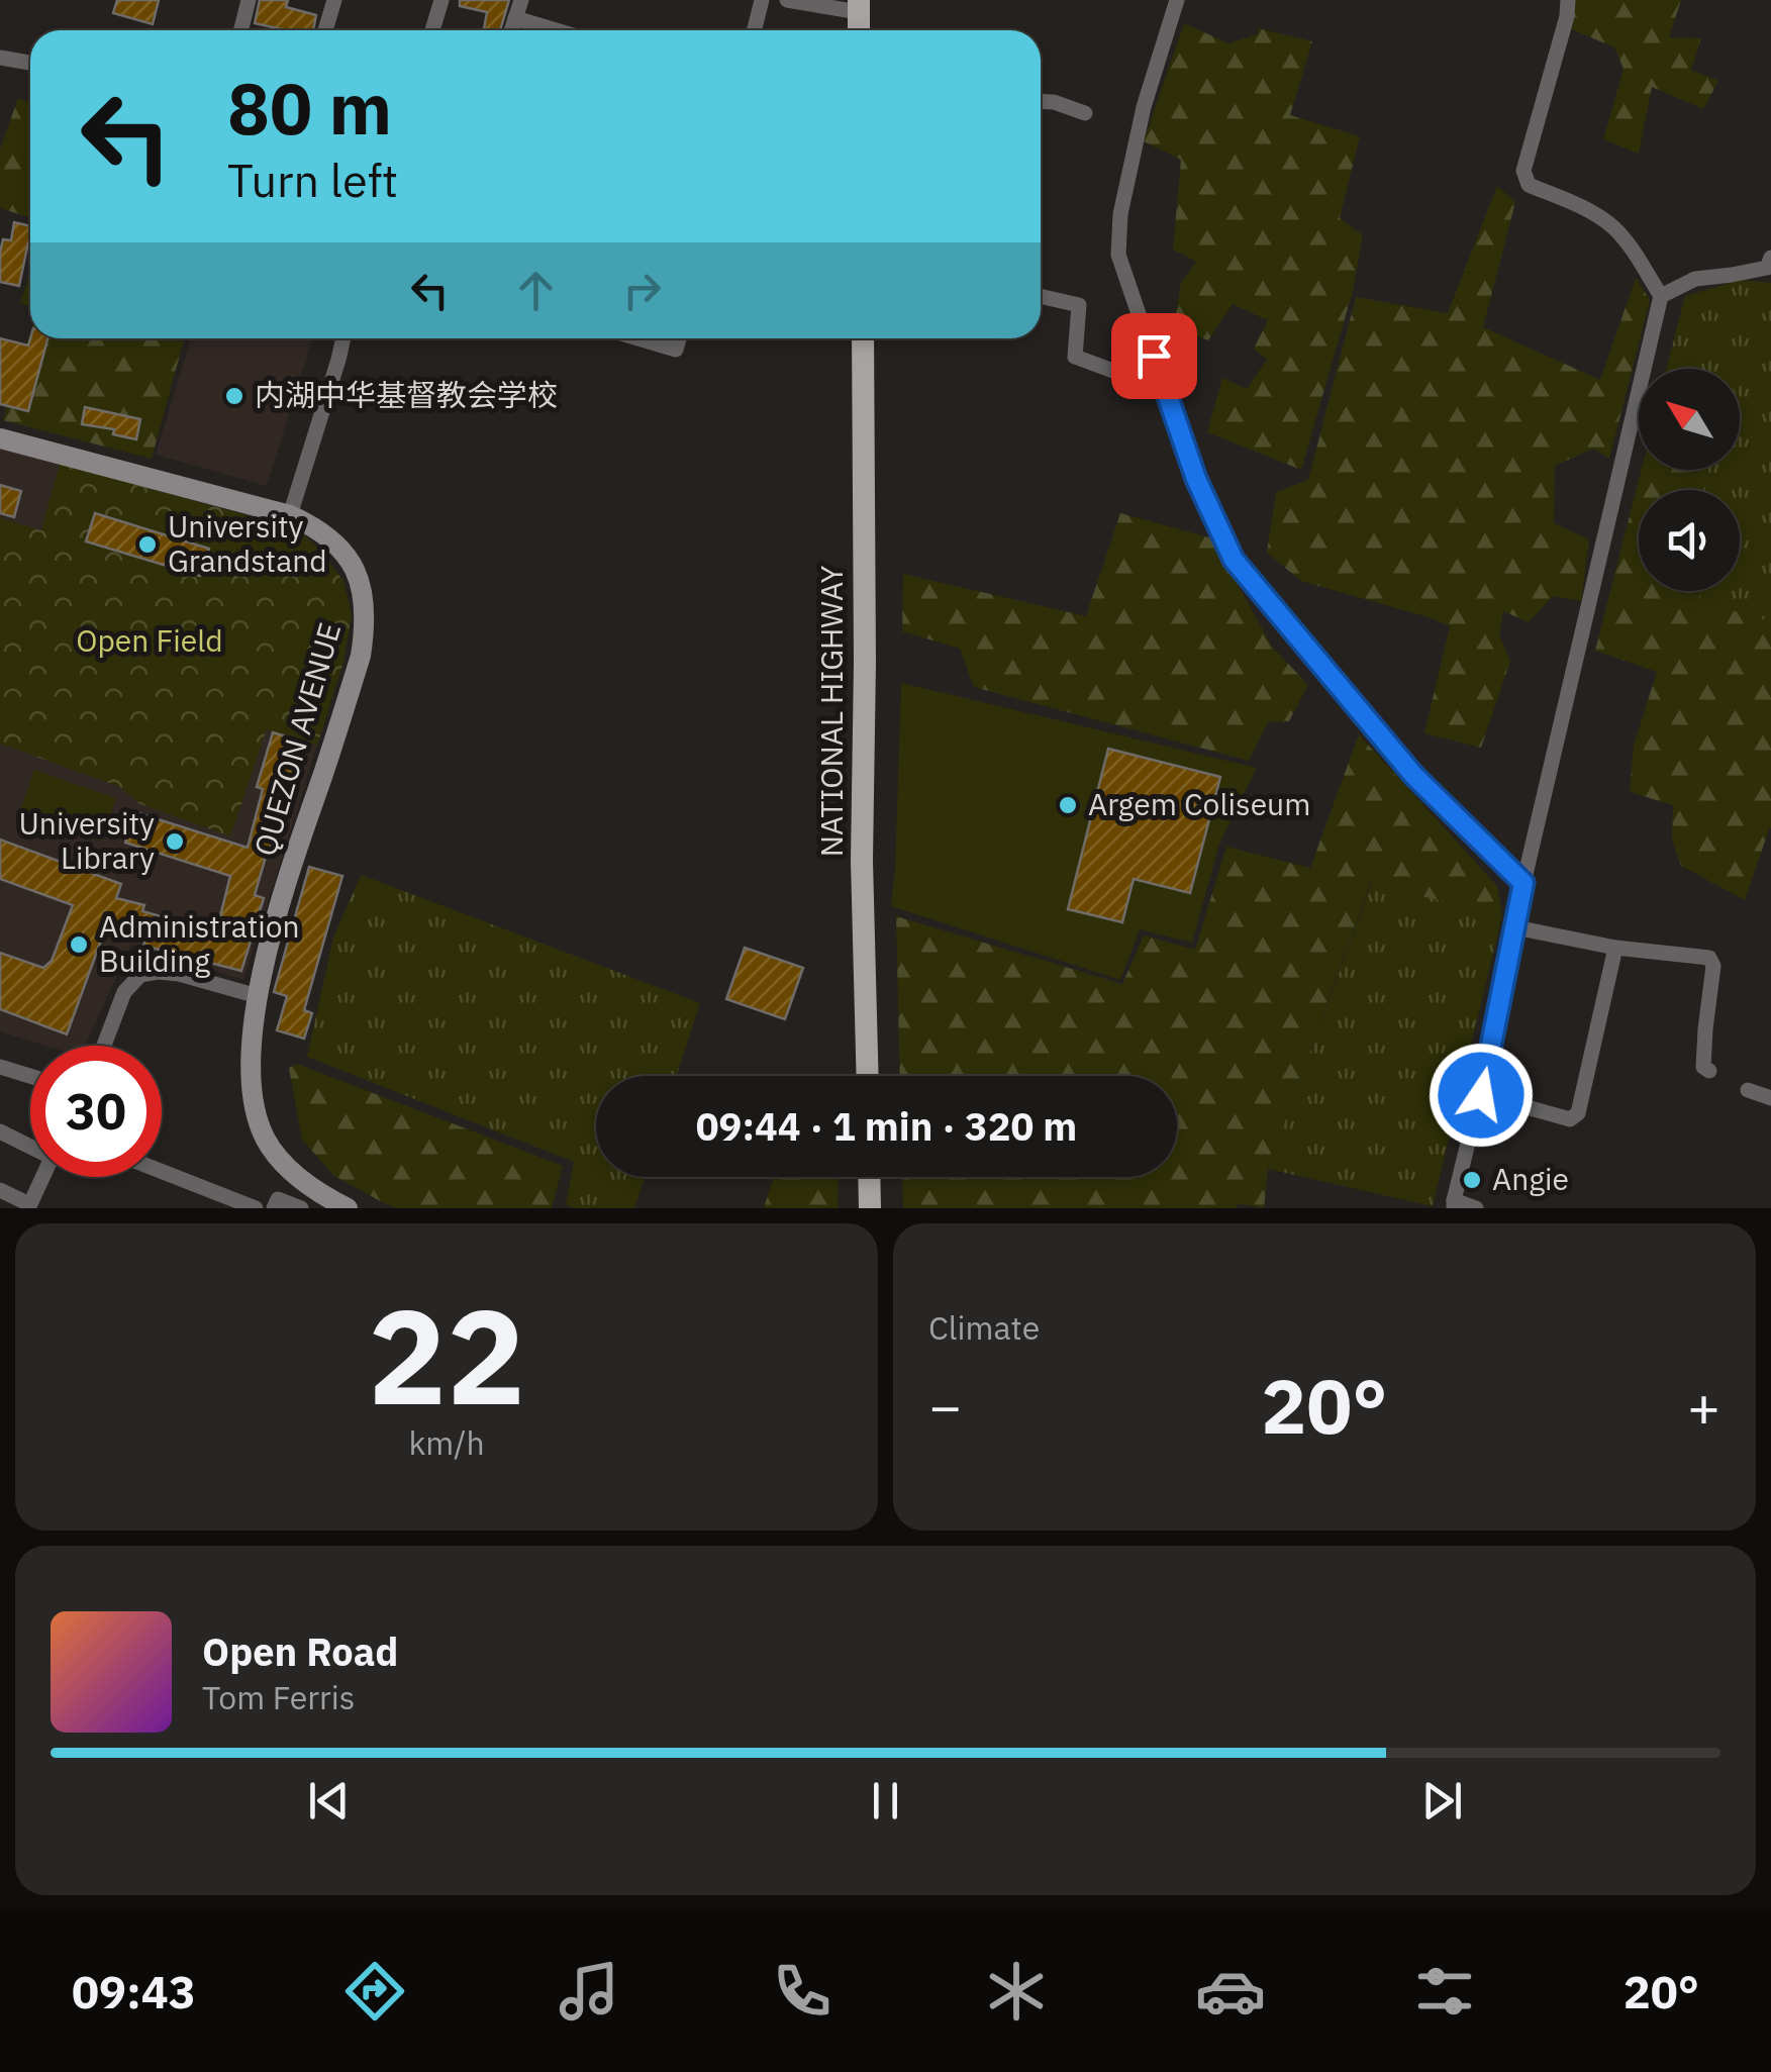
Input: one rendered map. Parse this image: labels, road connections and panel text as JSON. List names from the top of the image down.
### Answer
{
  "streets": {
    "main road": ["NATIONAL HIGHWAY", "QUEZON AVENUE"]
  },
  "parks": ["Open Field"],
  "places": [
    "内湖中华基督教会学校",
    "University Grandstand",
    "Argem Coliseum",
    "University Library",
    "Administration Building",
    "Angie"
  ],
  "north": "top left",
  "page": {
    "turn": ["80 m", "Turn left"],
    "limit": "30",
    "trip": "09:44 · 1 min · 320 m",
    "tile": [
      ["22", "km/h"],
      "Climate"
    ],
    "heat": ["−", "20°", "+"],
    "song": ["Open Road", "Tom Ferris"],
    "tabs": ["09:43", "20°"]
  }
}
